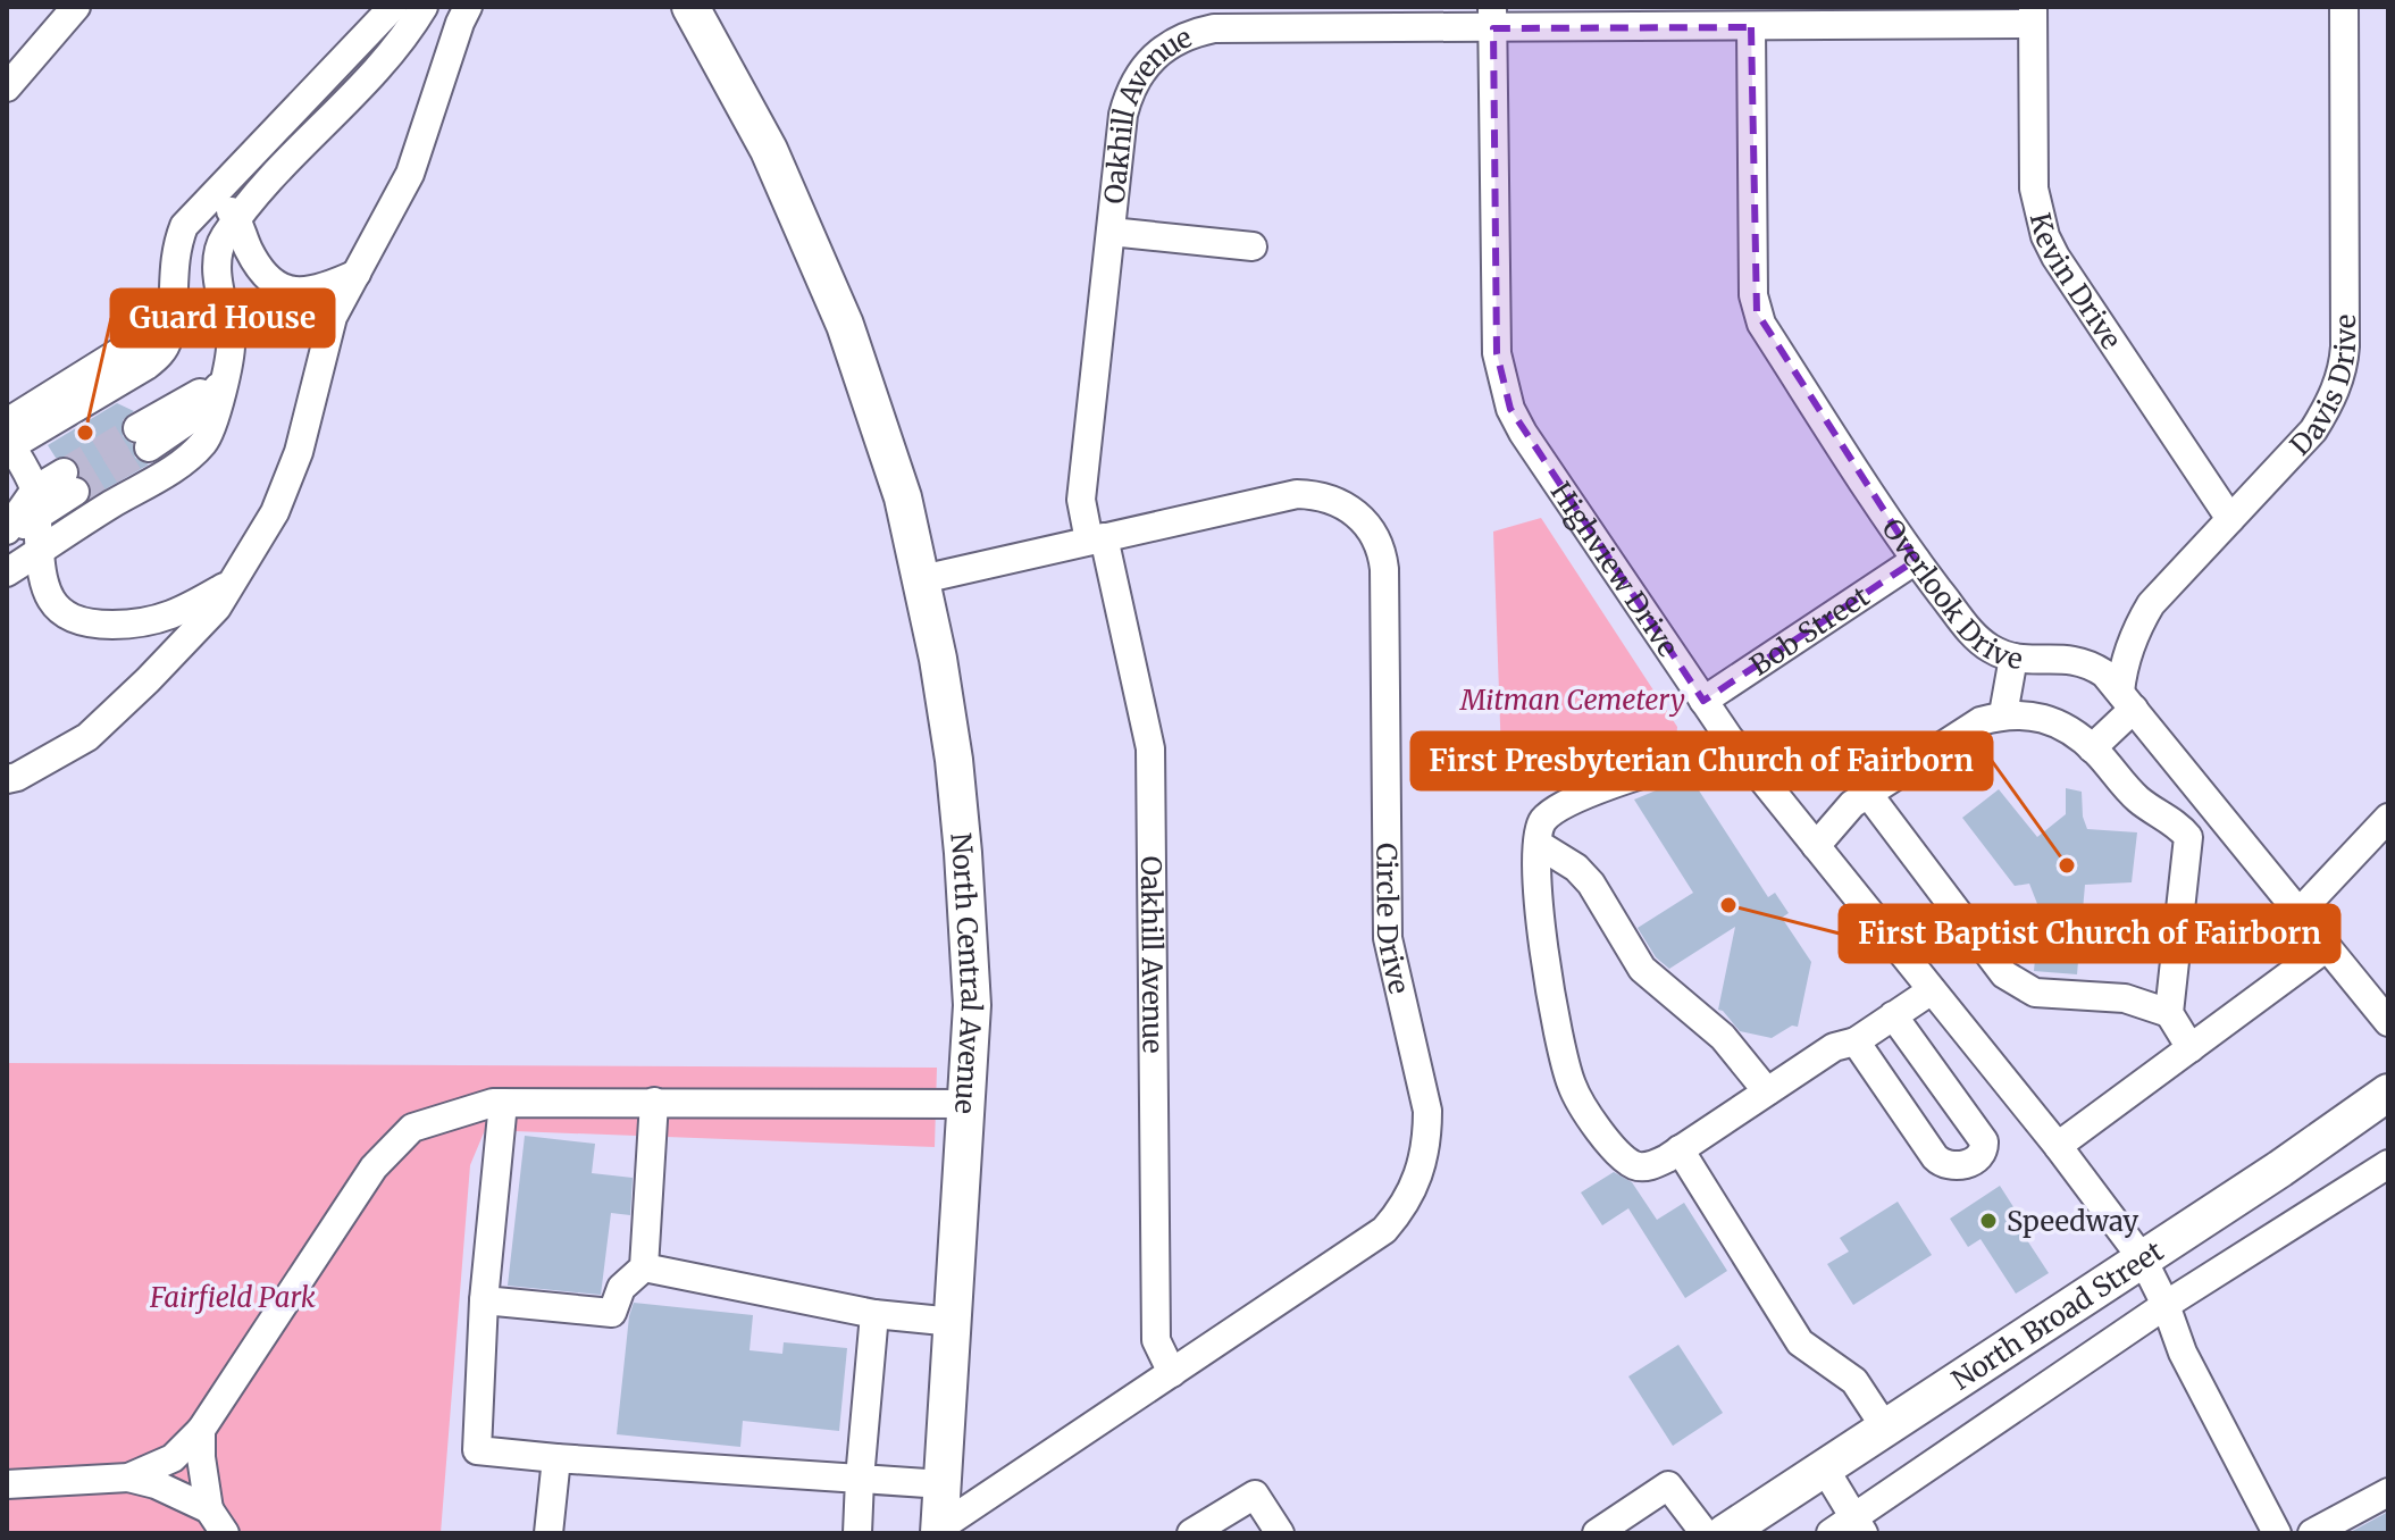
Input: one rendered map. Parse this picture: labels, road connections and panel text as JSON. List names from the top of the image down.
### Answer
{
  "streets": {
    "main road": ["North Central Avenue", "North Broad Street"],
    "street": [
      "Oakhill Avenue",
      "Kevin Drive",
      "Davis Drive",
      "Highview Drive",
      "Overlook Drive",
      "Bob Street",
      "Circle Drive"
    ]
  },
  "crossings": [
    ["Oakhill Avenue", "Kevin Drive"],
    ["Oakhill Avenue", "Highview Drive"],
    ["Oakhill Avenue", "Overlook Drive"],
    ["Oakhill Avenue", "Circle Drive"],
    ["Kevin Drive", "Davis Drive"],
    ["Davis Drive", "Overlook Drive"],
    ["Highview Drive", "Bob Street"],
    ["Highview Drive", "North Broad Street"],
    ["Overlook Drive", "Bob Street"],
    ["Circle Drive", "North Central Avenue"]
  ],
  "parks": ["Mitman Cemetery", "Fairfield Park"],
  "places": [
    "Guard House",
    "First Presbyterian Church of Fairborn",
    "First Baptist Church of Fairborn",
    "Speedway"
  ]
}
